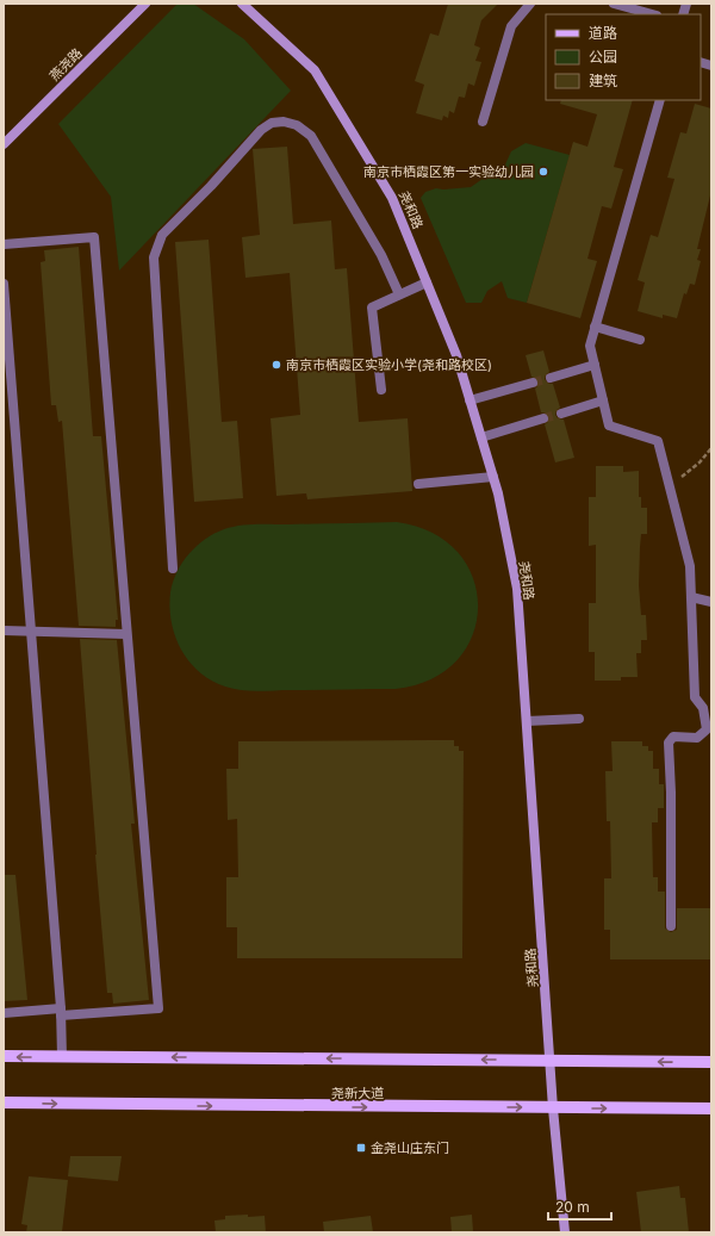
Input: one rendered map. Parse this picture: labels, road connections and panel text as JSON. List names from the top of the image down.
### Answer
{
  "streets": {
    "main road": ["燕尧路", "尧和路", "尧新大道"]
  },
  "crossings": [
    ["尧和路", "尧新大道"]
  ],
  "places": {
    "other": ["南京市栖霞区第一实验幼儿园", "南京市栖霞区实验小学(尧和路校区)"],
    "transit": ["金尧山庄东门"]
  },
  "legend": ["道路", "公园", "建筑"],
  "scale_bar": "20 m"
}
